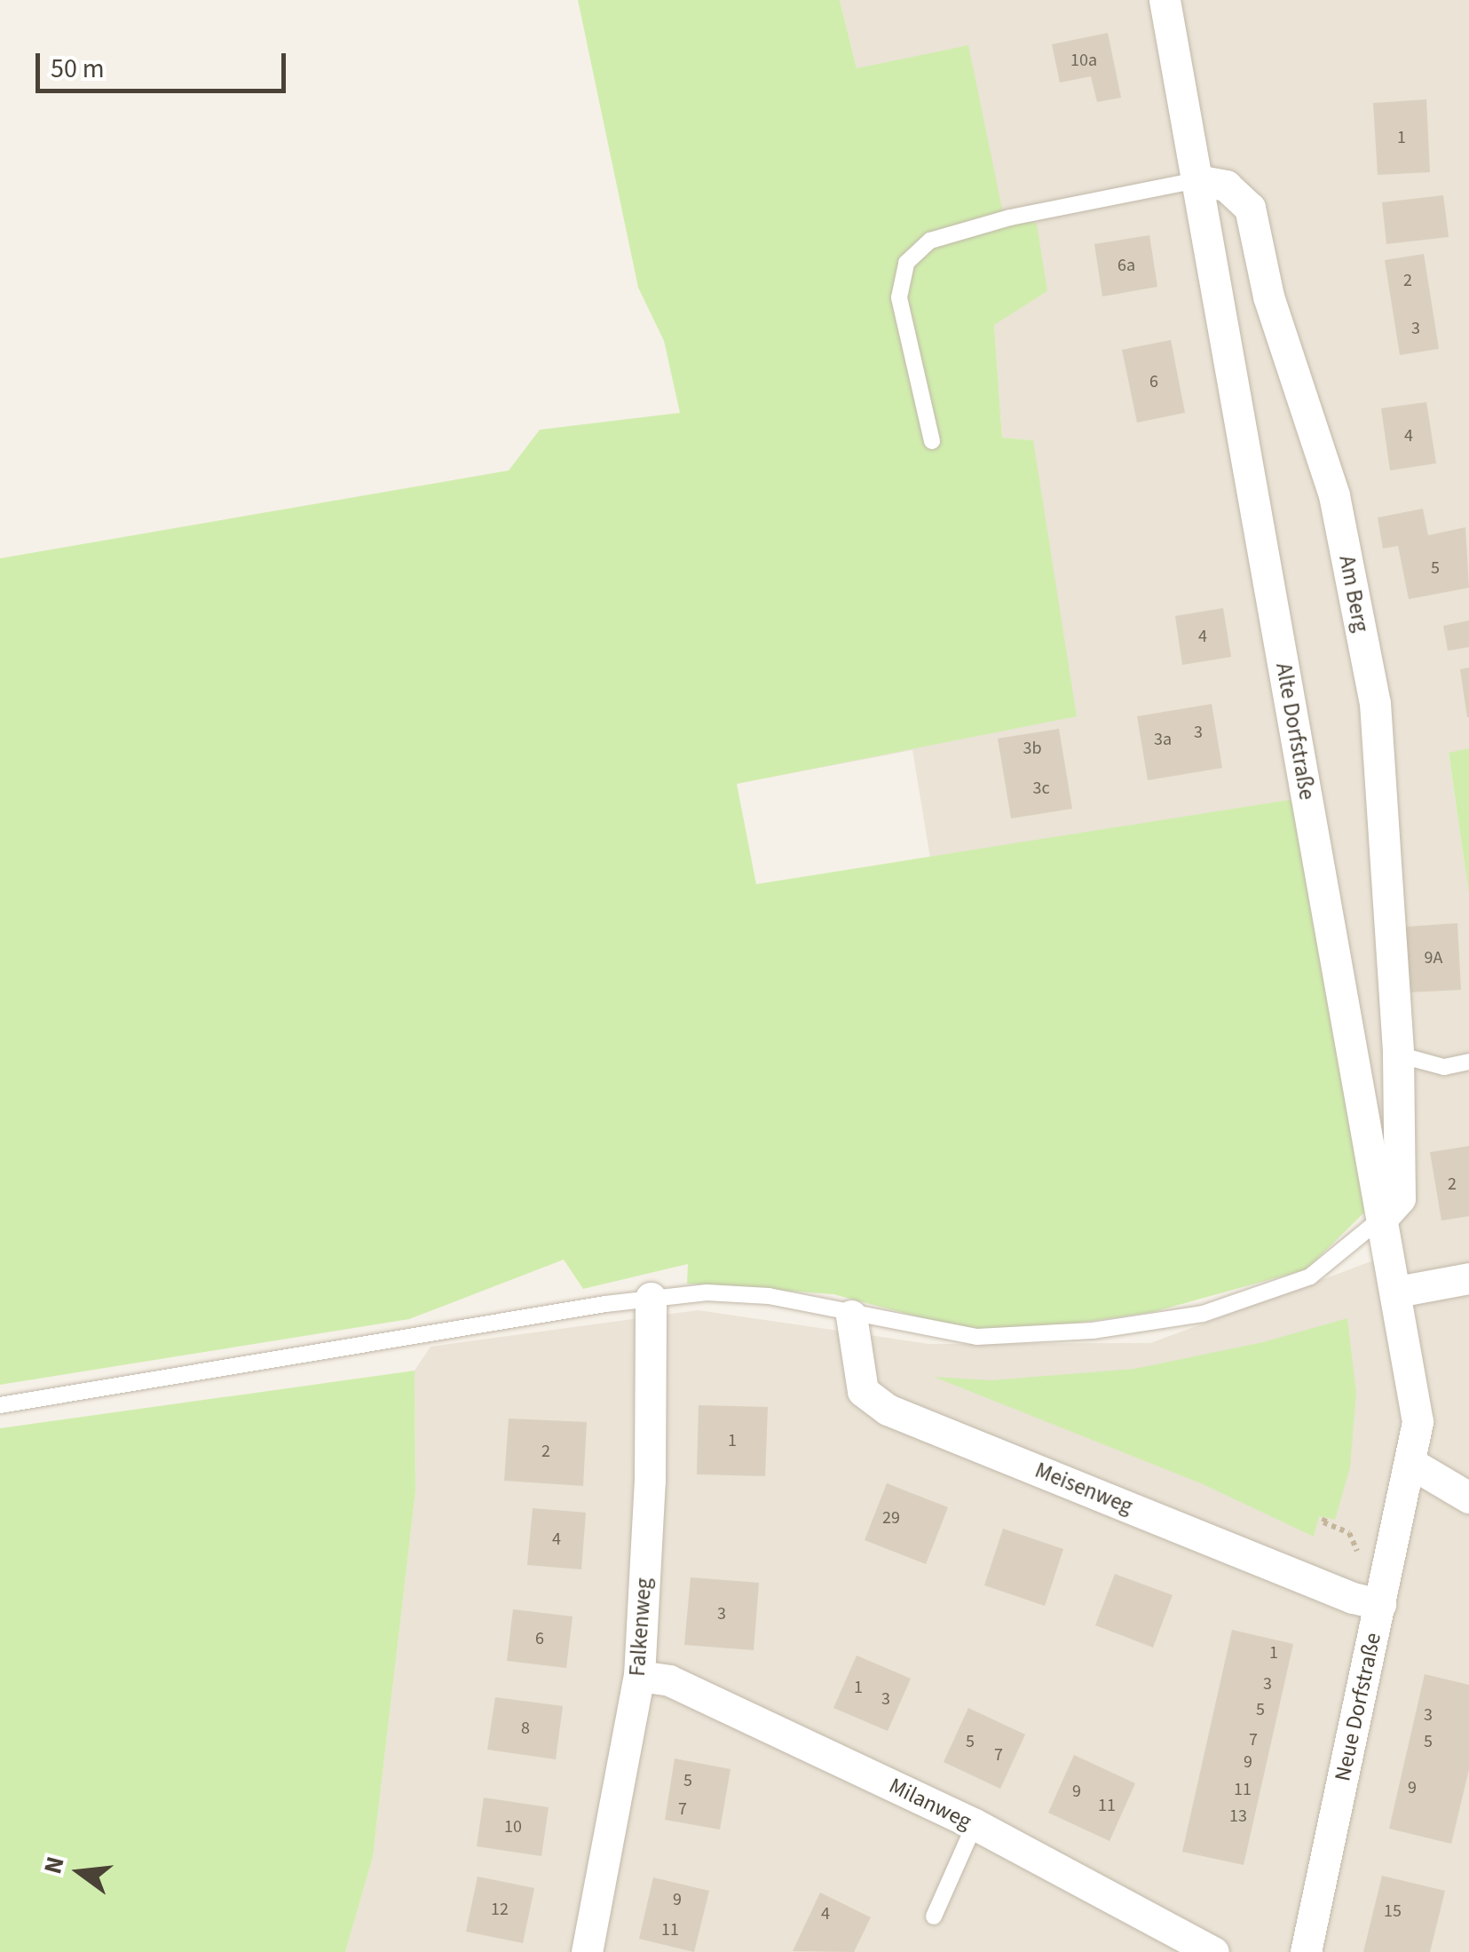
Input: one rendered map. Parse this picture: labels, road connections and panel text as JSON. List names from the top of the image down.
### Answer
{
  "streets": {
    "street": [
      "Am Berg",
      "Alte Dorfstraße",
      "Meisenweg",
      "Falkenweg",
      "Neue Dorfstraße",
      "Milanweg"
    ]
  },
  "crossings": [
    ["Am Berg", "Alte Dorfstraße"],
    ["Alte Dorfstraße", "Neue Dorfstraße"],
    ["Meisenweg", "Neue Dorfstraße"],
    ["Falkenweg", "Milanweg"]
  ],
  "house_numbers": [
    "10a",
    "1",
    "6a",
    "2",
    "3",
    "6",
    "4",
    "5",
    "4",
    "3",
    "3a",
    "3b",
    "3c",
    "9A",
    "2",
    "1",
    "2",
    "29",
    "4",
    "3",
    "6",
    "1",
    "3",
    "1",
    "3",
    "5",
    "3",
    "8",
    "7",
    "5",
    "5",
    "7",
    "9",
    "5",
    "9",
    "11",
    "9",
    "11",
    "7",
    "13",
    "10",
    "9",
    "12",
    "15",
    "4",
    "11"
  ],
  "scale_bar": "50 m",
  "north": "left"
}
